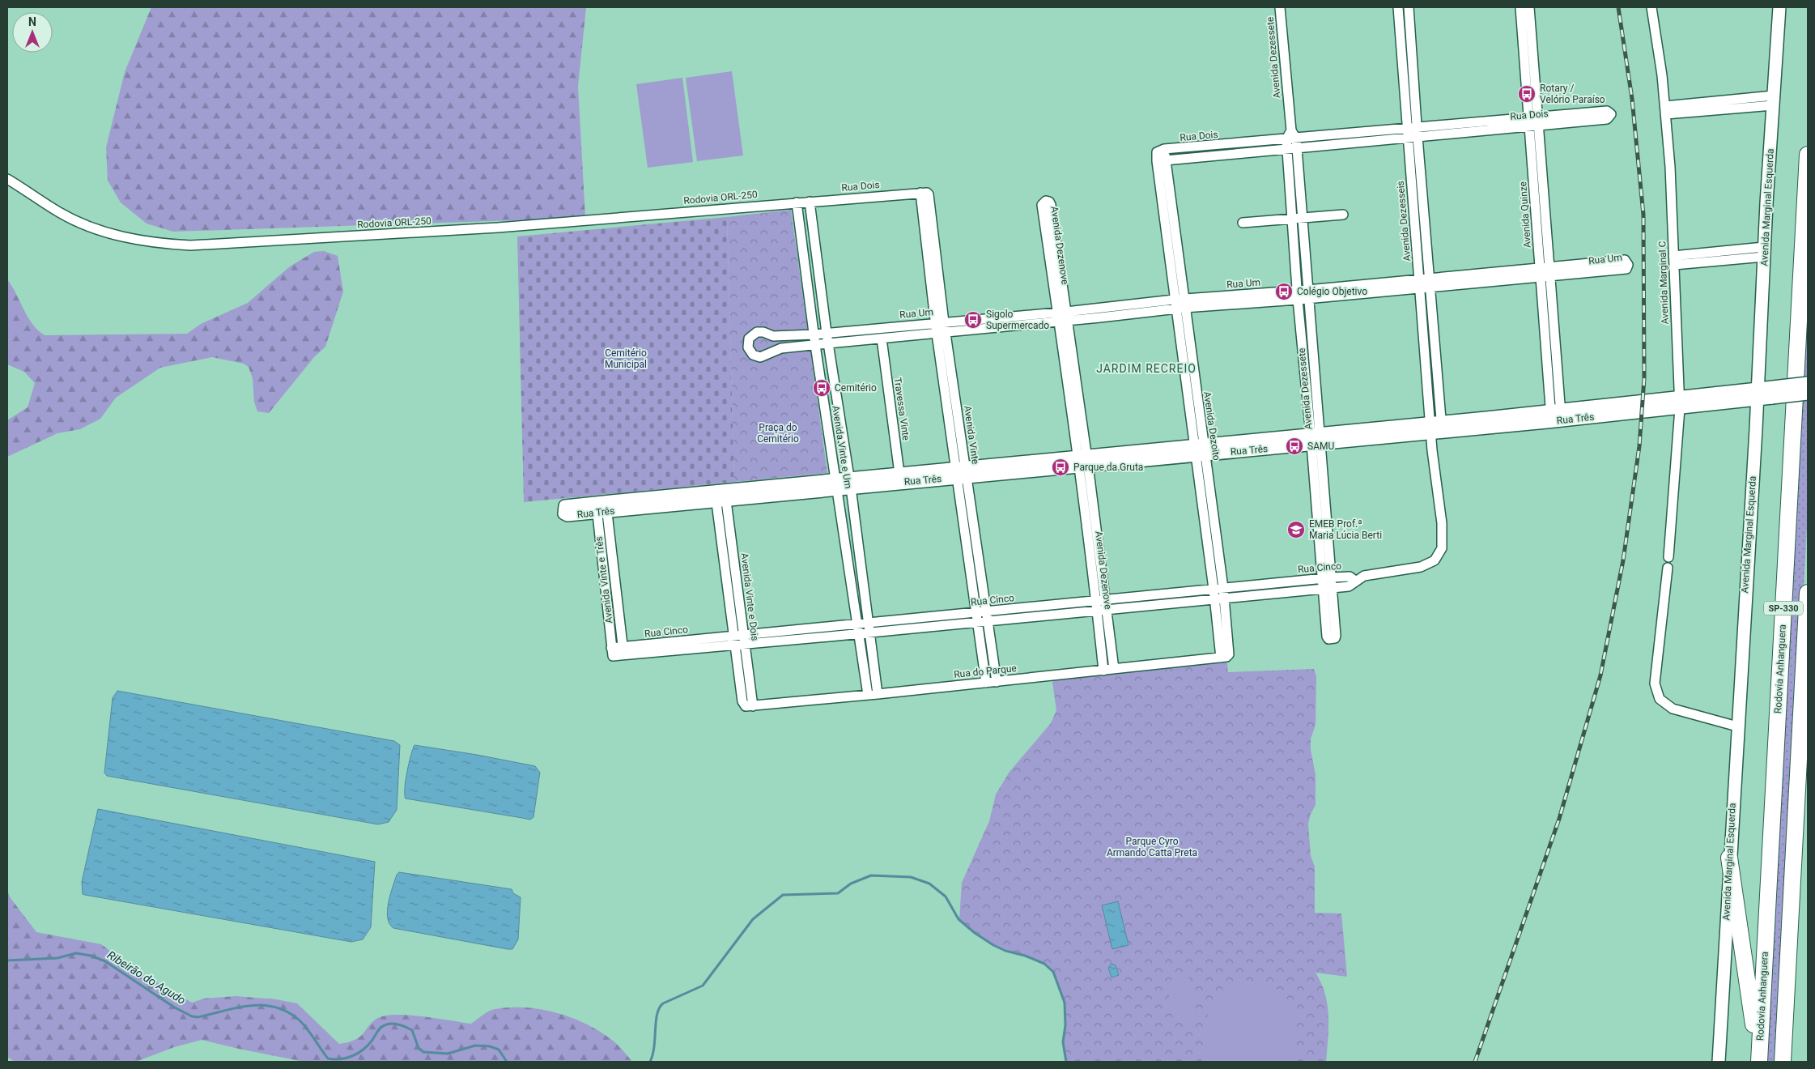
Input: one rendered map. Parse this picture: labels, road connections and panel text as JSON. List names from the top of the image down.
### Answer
{
  "streets": {
    "highway": ["SP-330", "Rodovia Anhanguera"],
    "main road": ["Avenida Marginal Esquerda", "Rua Três"],
    "street": [
      "Avenida Dezessete",
      "Rua Dois",
      "Rodovia ORL-250",
      "Avenida Quinze",
      "Avenida Dezesseis",
      "Avenida Dezenove",
      "Rua Um",
      "Avenida Marginal C",
      "Travessa Vinte",
      "Avenida Dezoito",
      "Avenida Vinte",
      "Avenida Vinte e Um",
      "Rua Cinco",
      "Avenida Vinte e Três",
      "Avenida Vinte e Dois",
      "Rua do Parque"
    ]
  },
  "crossings": [
    ["Avenida Dezessete", "Rua Dois"],
    ["Avenida Dezessete", "Rua Um"],
    ["Avenida Dezessete", "Rua Três"],
    ["Avenida Dezessete", "Rua Cinco"],
    ["Rua Dois", "Rodovia ORL-250"],
    ["Rua Dois", "Avenida Quinze"],
    ["Rua Dois", "Avenida Dezesseis"],
    ["Rua Dois", "Avenida Dezoito"],
    ["Rua Dois", "Avenida Vinte"],
    ["Rua Dois", "Avenida Vinte e Um"],
    ["Rodovia ORL-250", "Avenida Vinte e Um"],
    ["Avenida Marginal Esquerda", "Rua Três"],
    ["Avenida Quinze", "Rua Um"],
    ["Avenida Quinze", "Rua Três"],
    ["Avenida Dezesseis", "Rua Um"],
    ["Avenida Dezesseis", "Rua Três"],
    ["Avenida Dezesseis", "Rua Cinco"],
    ["Avenida Dezenove", "Rua Um"],
    ["Avenida Dezenove", "Rua Três"],
    ["Avenida Dezenove", "Rua Cinco"],
    ["Avenida Dezenove", "Rua do Parque"],
    ["Rua Um", "Travessa Vinte"],
    ["Rua Um", "Avenida Dezoito"],
    ["Rua Um", "Avenida Vinte"],
    ["Rua Um", "Avenida Vinte e Um"],
    ["Avenida Marginal C", "Rua Três"],
    ["Travessa Vinte", "Rua Três"],
    ["Rua Três", "Avenida Dezoito"],
    ["Rua Três", "Avenida Vinte"],
    ["Rua Três", "Avenida Vinte e Um"],
    ["Rua Três", "Rua Cinco"],
    ["Rua Três", "Avenida Vinte e Três"],
    ["Rua Três", "Avenida Vinte e Dois"],
    ["Avenida Dezoito", "Rua Cinco"],
    ["Avenida Dezoito", "Rua do Parque"],
    ["Avenida Vinte", "Rua Cinco"],
    ["Avenida Vinte", "Rua do Parque"],
    ["Avenida Vinte e Um", "Rua Cinco"],
    ["Avenida Vinte e Um", "Rua do Parque"],
    ["Rua Cinco", "Avenida Vinte e Três"],
    ["Rua Cinco", "Avenida Vinte e Dois"],
    ["Avenida Vinte e Dois", "Rua do Parque"]
  ],
  "districts": ["JARDIM RECREIO"],
  "water": ["Ribeirão do Agudo"],
  "parks": ["Cemitério Municipal", "Praça do Cemitério", "Parque Cyro Armando Catta Preta"],
  "places": {
    "bus stop": [
      "Rotary / Velório Paraíso",
      "Colégio Objetivo",
      "Sigolo Supermercado",
      "Cemitério",
      "SAMU",
      "Parque da Gruta"
    ],
    "school or university": ["EMEB Prof.ª Maria Lúcia Berti"]
  },
  "north": "top"
}
